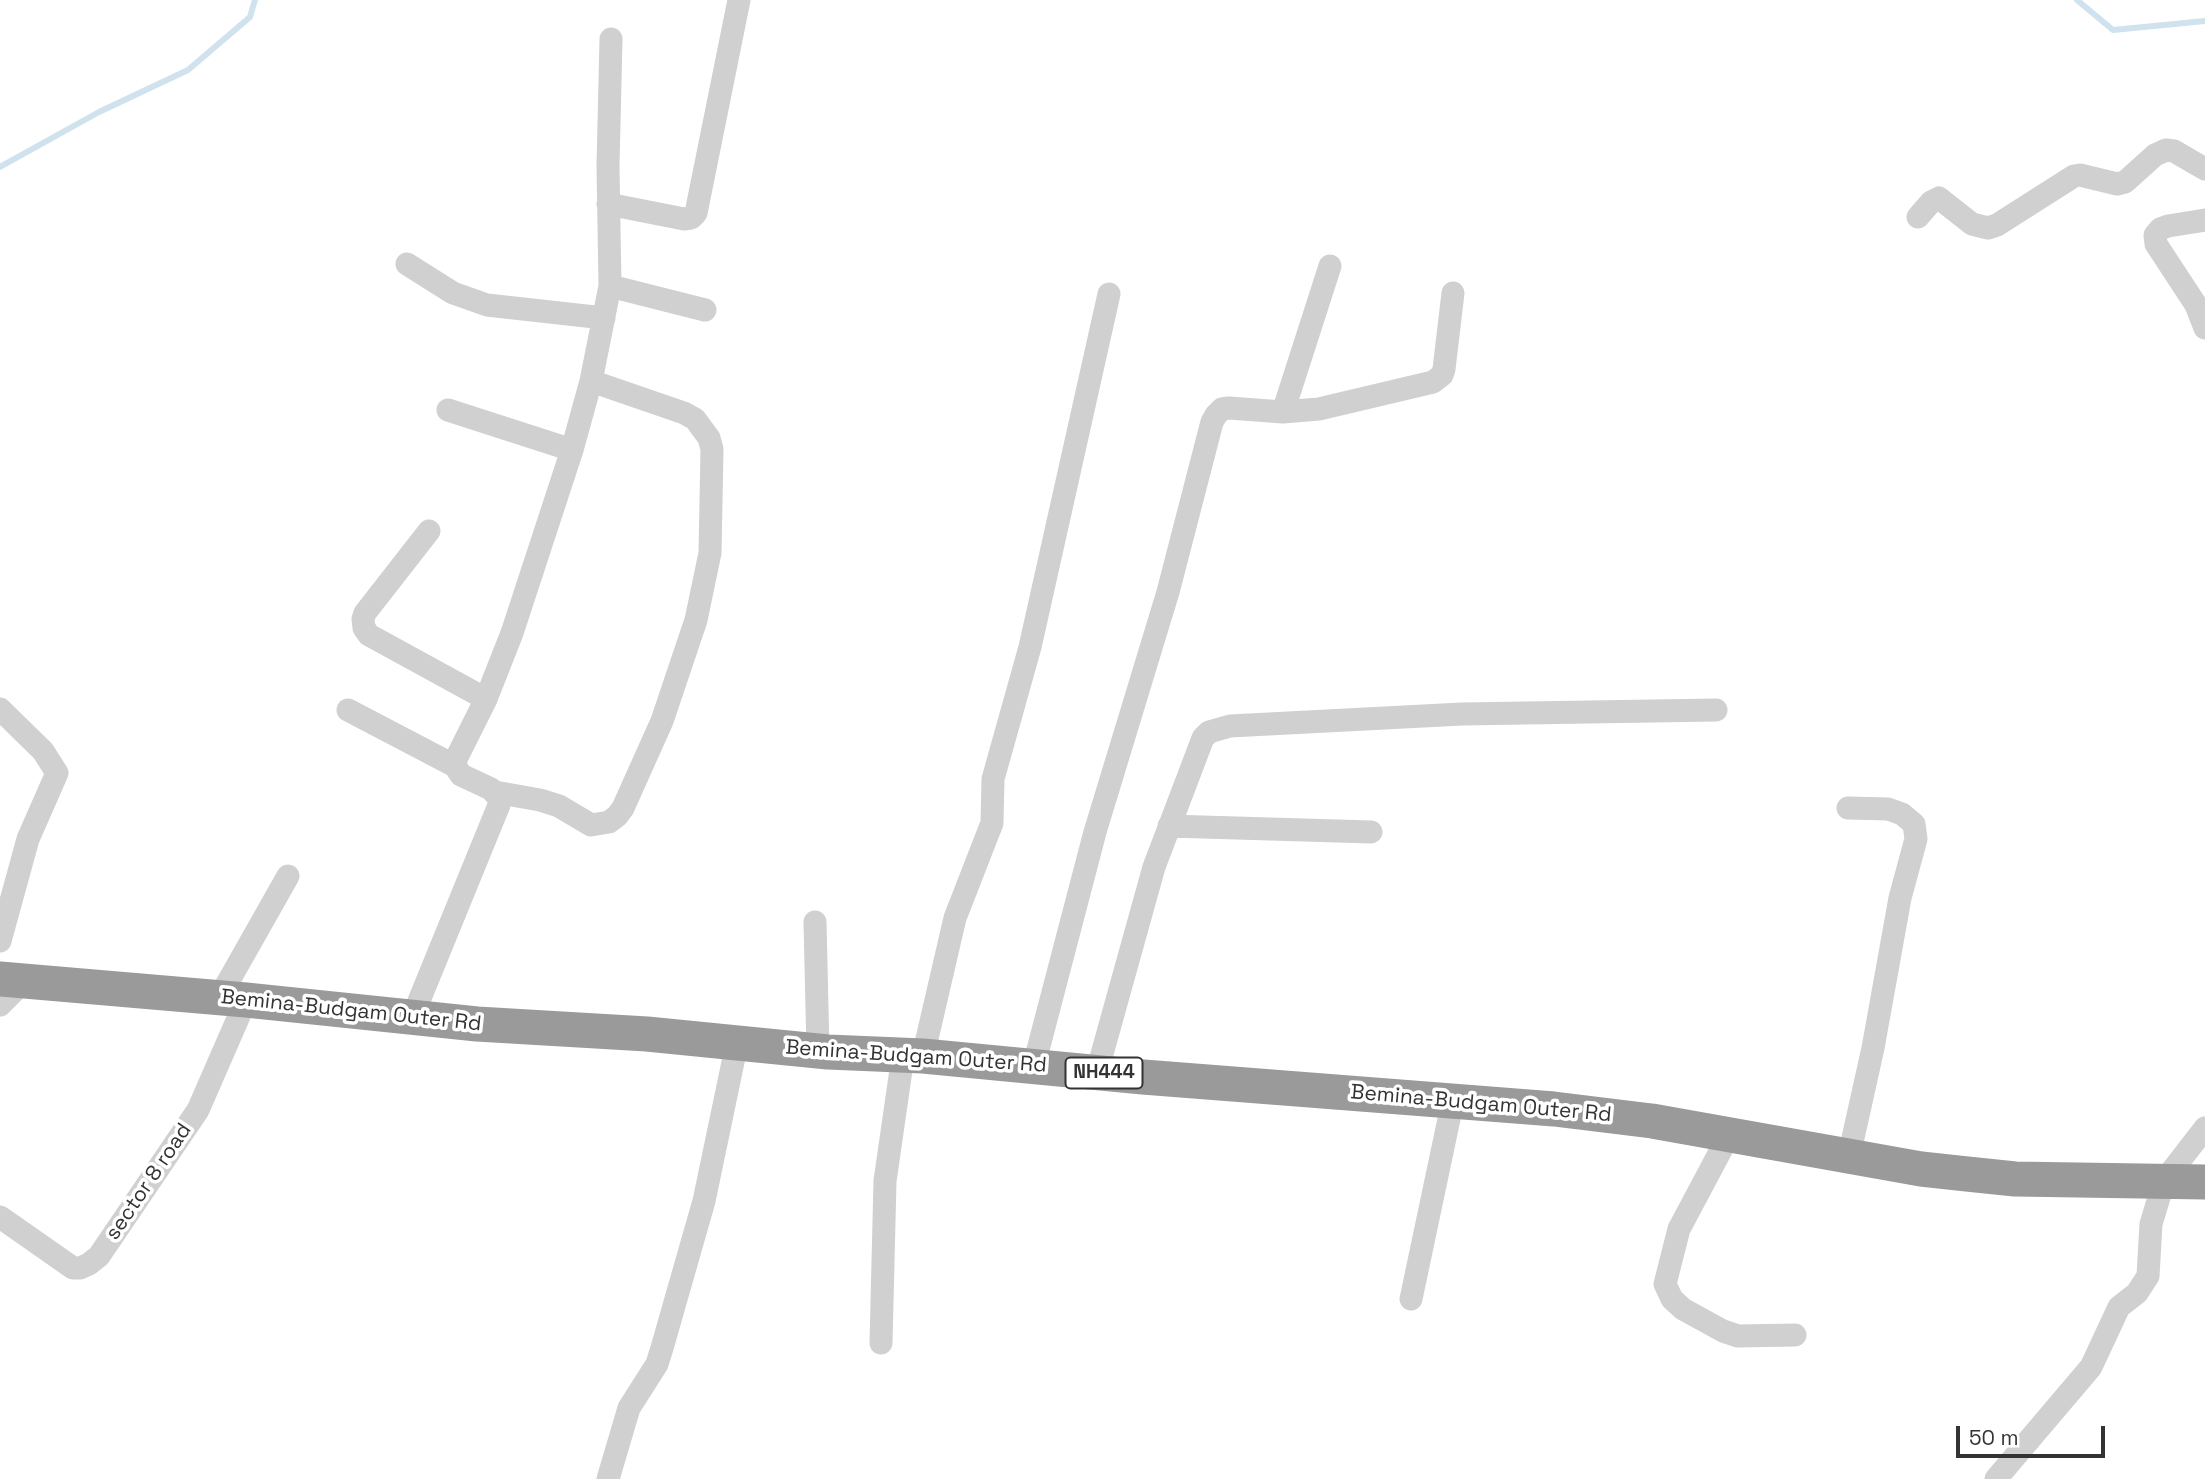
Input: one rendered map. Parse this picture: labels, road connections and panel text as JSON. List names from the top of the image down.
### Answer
{
  "streets": {
    "highway": ["Bemina-Budgam Outer Rd", "NH444"],
    "street": ["sector 8 road"]
  },
  "crossings": [
    ["Bemina-Budgam Outer Rd", "sector 8 road"]
  ],
  "scale_bar": "50 m"
}
